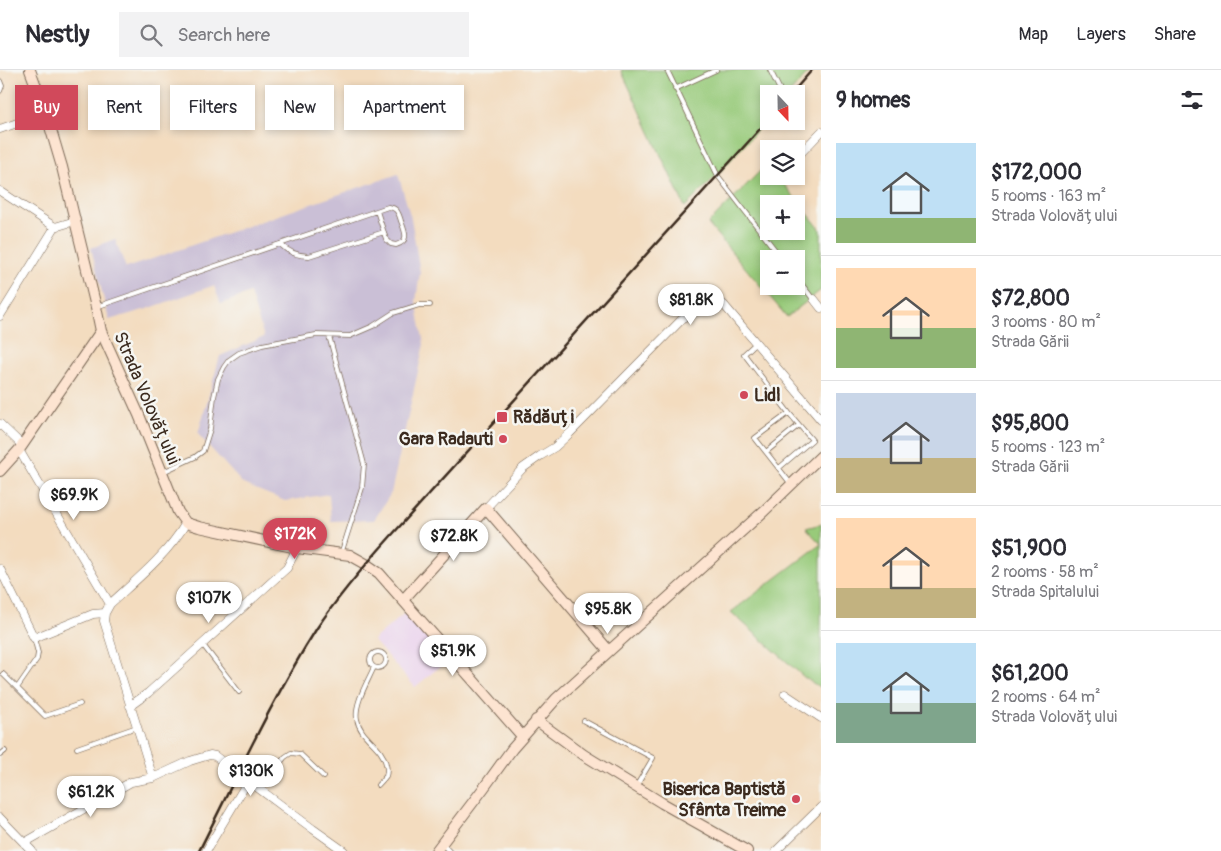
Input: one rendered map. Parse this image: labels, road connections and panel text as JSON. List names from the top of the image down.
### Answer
{
  "streets": {
    "main road": ["Strada Volovățului"]
  },
  "places": {
    "other": ["Lidl", "Gara Radauti", "Biserica Baptistă Sfânta Treime"],
    "transit": ["Rădăuți"]
  },
  "north": "bottom",
  "page": {
    "header": "Nestly",
    "search": "Search here",
    "nav": ["Map", "Layers", "Share"],
    "heading": "9 homes",
    "map_buttons": ["+", "−"],
    "chip": [
      "Buy",
      "Rent",
      "Filters",
      "New",
      "Apartment"
    ],
    "list": [
      {
        "name": "$172,000",
        "note": "5 rooms · 163 m² · Strada Volovățului"
      },
      {
        "name": "$72,800",
        "note": "3 rooms · 80 m² · Strada Gării"
      },
      {
        "name": "$95,800",
        "note": "5 rooms · 123 m² · Strada Gării"
      },
      {
        "name": "$51,900",
        "note": "2 rooms · 58 m² · Strada Spitalului"
      },
      {
        "name": "$61,200",
        "note": "2 rooms · 64 m² · Strada Volovățului"
      }
    ],
    "price": [
      "$81.8K",
      "$69.9K",
      "$172K",
      "$72.8K",
      "$107K",
      "$95.8K",
      "$51.9K",
      "$130K",
      "$61.2K"
    ]
  }
}
